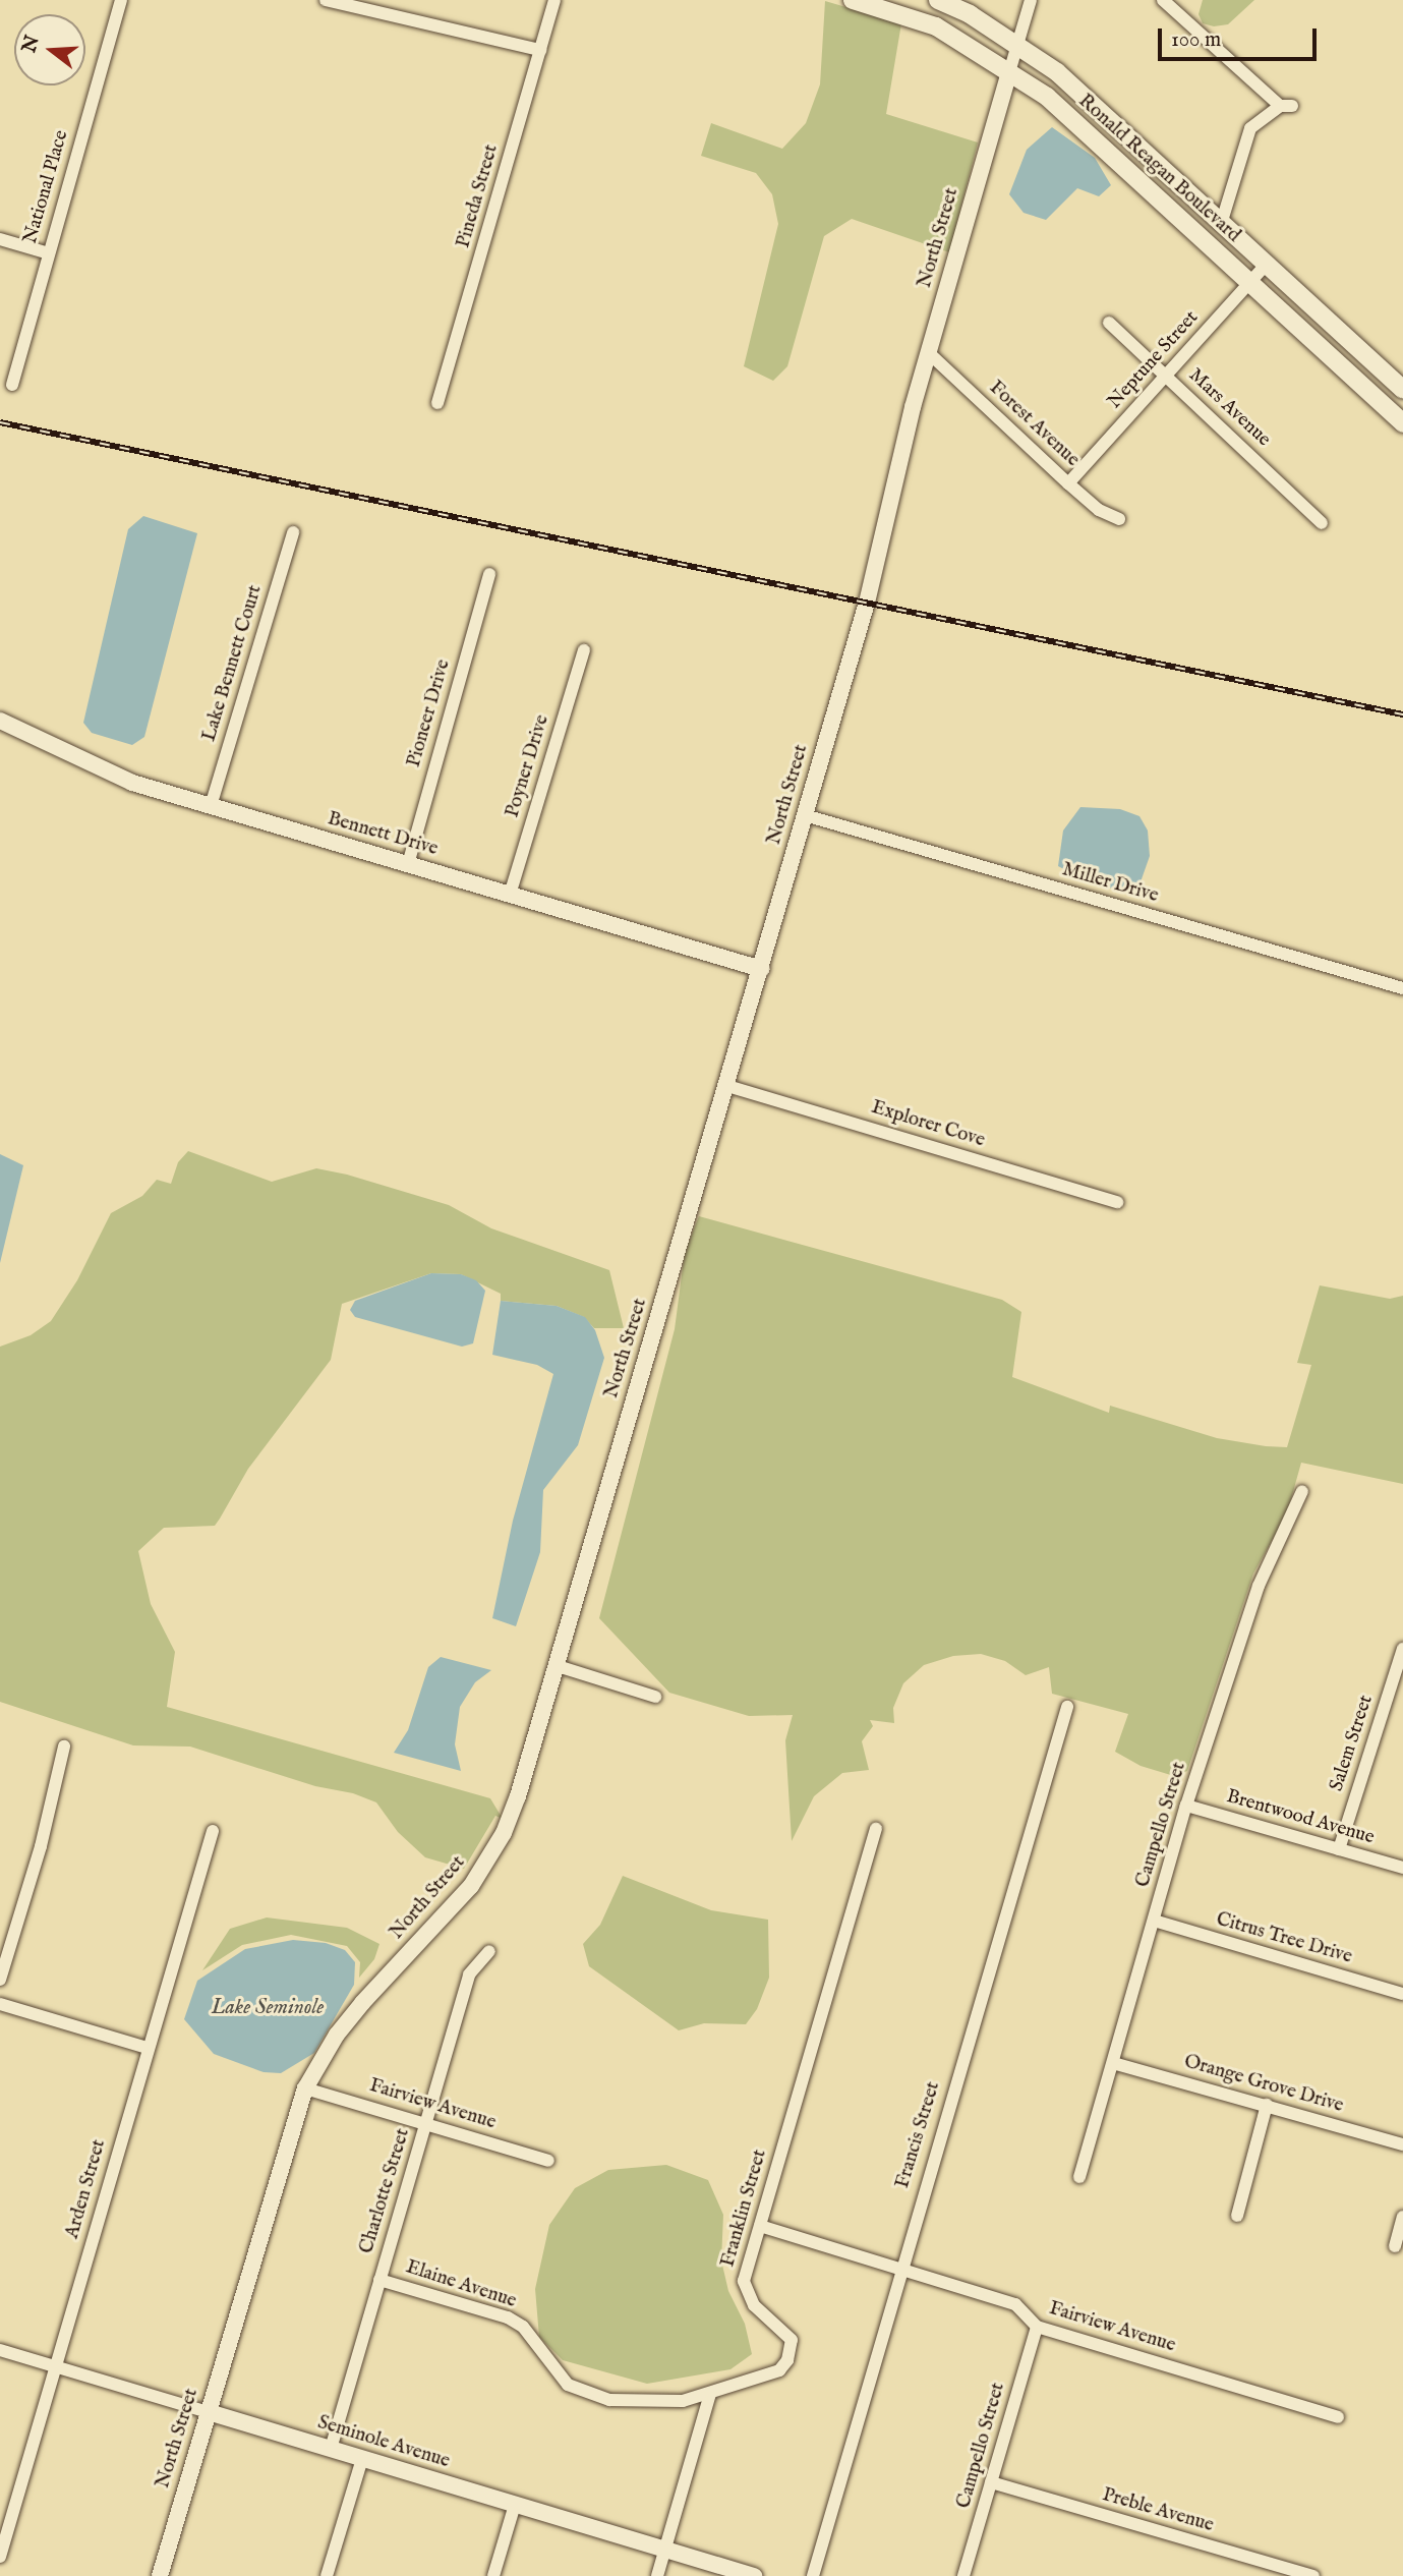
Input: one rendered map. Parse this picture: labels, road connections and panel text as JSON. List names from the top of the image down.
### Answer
{
  "streets": {
    "main road": ["Ronald Reagan Boulevard"],
    "street": [
      "National Place",
      "Pineda Street",
      "North Street",
      "Neptune Street",
      "Mars Avenue",
      "Forest Avenue",
      "Lake Bennett Court",
      "Pioneer Drive",
      "Poyner Drive",
      "Bennett Drive",
      "Miller Drive",
      "Explorer Cove",
      "Salem Street",
      "Brentwood Avenue",
      "Campello Street",
      "Citrus Tree Drive",
      "Orange Grove Drive",
      "Fairview Avenue",
      "Francis Street",
      "Arden Street",
      "Charlotte Street",
      "Franklin Street",
      "Elaine Avenue",
      "Seminole Avenue",
      "Preble Avenue"
    ]
  },
  "crossings": [
    ["Ronald Reagan Boulevard", "North Street"],
    ["Ronald Reagan Boulevard", "Neptune Street"],
    ["North Street", "Forest Avenue"],
    ["North Street", "Bennett Drive"],
    ["North Street", "Miller Drive"],
    ["North Street", "Explorer Cove"],
    ["North Street", "Fairview Avenue"],
    ["North Street", "Seminole Avenue"],
    ["Neptune Street", "Mars Avenue"],
    ["Neptune Street", "Forest Avenue"],
    ["Lake Bennett Court", "Bennett Drive"],
    ["Pioneer Drive", "Bennett Drive"],
    ["Poyner Drive", "Bennett Drive"],
    ["Salem Street", "Brentwood Avenue"],
    ["Brentwood Avenue", "Campello Street"],
    ["Campello Street", "Citrus Tree Drive"],
    ["Campello Street", "Orange Grove Drive"],
    ["Campello Street", "Fairview Avenue"],
    ["Campello Street", "Preble Avenue"],
    ["Fairview Avenue", "Francis Street"],
    ["Fairview Avenue", "Charlotte Street"],
    ["Fairview Avenue", "Franklin Street"],
    ["Arden Street", "Seminole Avenue"],
    ["Charlotte Street", "Elaine Avenue"],
    ["Charlotte Street", "Seminole Avenue"],
    ["Franklin Street", "Elaine Avenue"]
  ],
  "water": ["Lake Seminole"],
  "scale_bar": "100 m",
  "north": "left"
}
